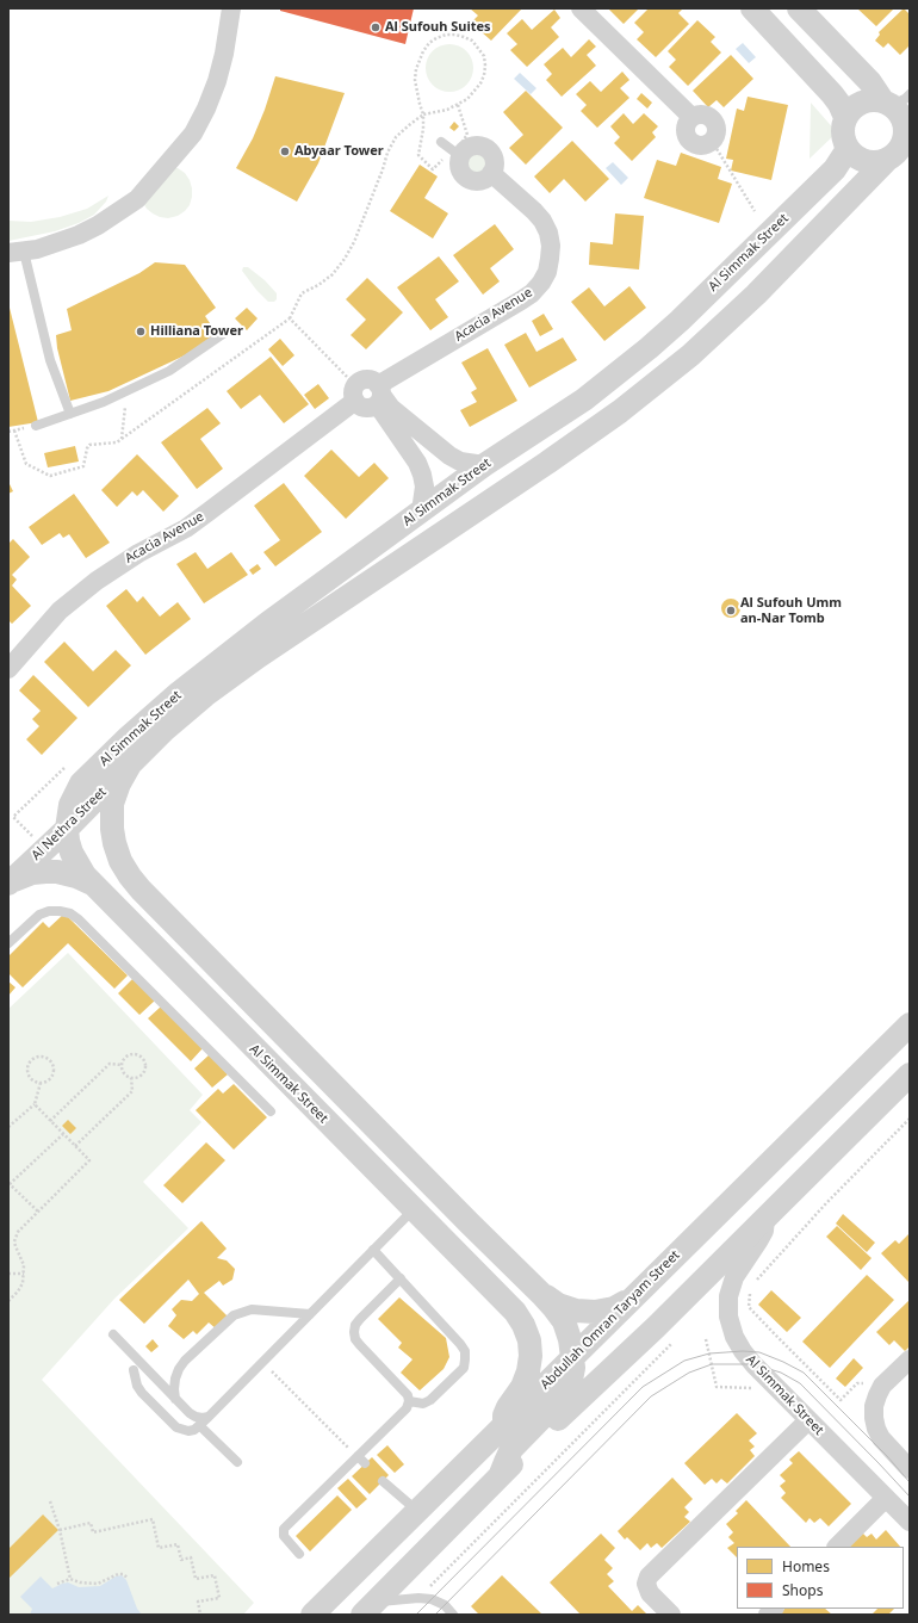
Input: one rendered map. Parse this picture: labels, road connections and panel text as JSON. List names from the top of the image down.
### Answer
{
  "streets": {
    "street": [
      "Al Simmak Street",
      "Acacia Avenue",
      "Al Nethra Street",
      "Abdullah Omran Taryam Street"
    ]
  },
  "crossings": [
    ["Al Simmak Street", "Al Nethra Street"],
    ["Al Simmak Street", "Abdullah Omran Taryam Street"]
  ],
  "places": [
    "Al Sufouh Suites",
    "Abyaar Tower",
    "Hilliana Tower",
    "Al Sufouh Umm an-Nar Tomb"
  ],
  "legend": ["Homes", "Shops"]
}
